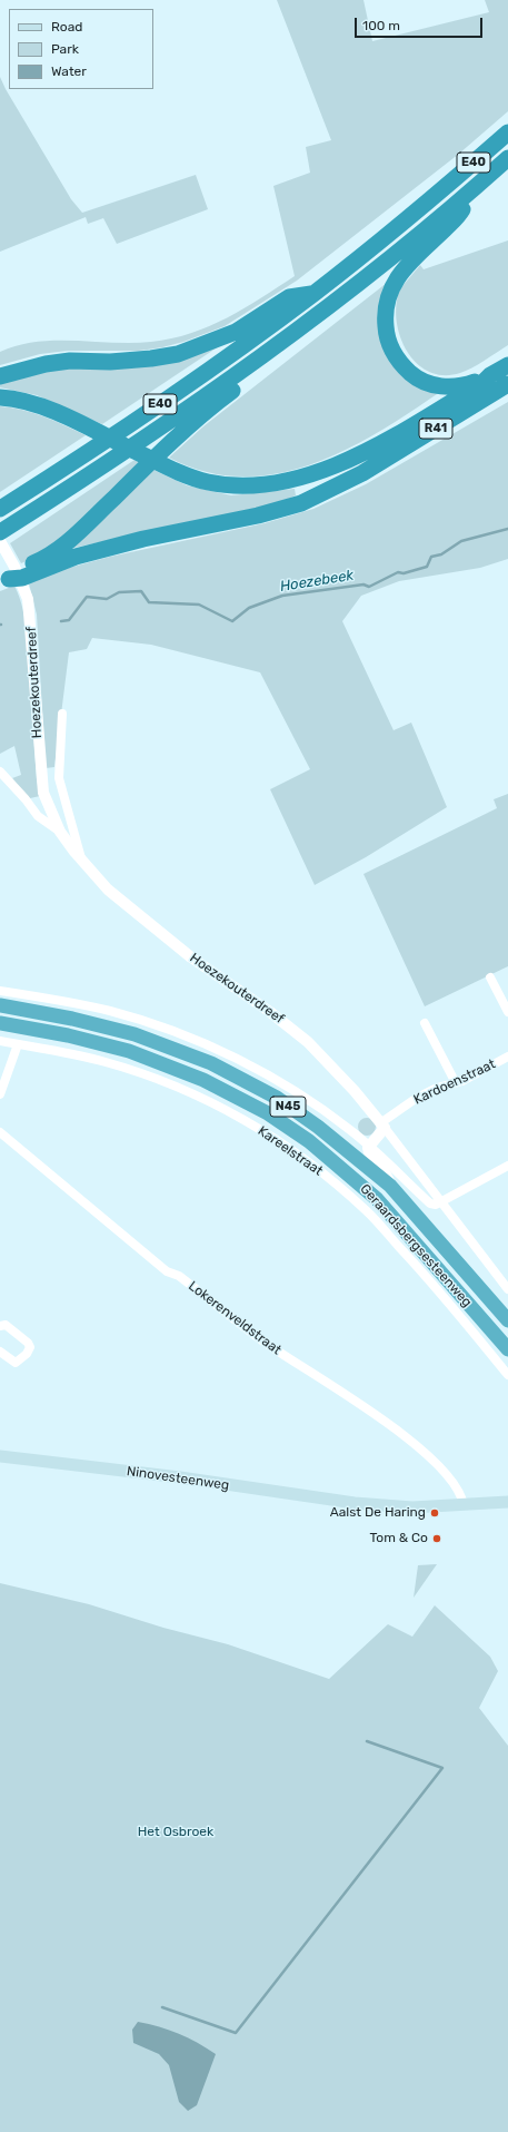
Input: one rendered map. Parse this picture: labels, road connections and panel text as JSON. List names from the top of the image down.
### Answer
{
  "streets": {
    "highway": [
      "E40",
      "R41",
      "N45",
      "Geraardsbergsesteenweg"
    ],
    "main road": ["Ninovesteenweg"],
    "street": [
      "Hoezekouterdreef",
      "Kardoenstraat",
      "Kareelstraat",
      "Lokerenveldstraat"
    ]
  },
  "crossings": [
    ["R41", "Hoezekouterdreef"],
    ["Hoezekouterdreef", "Kardoenstraat"],
    ["Lokerenveldstraat", "Ninovesteenweg"]
  ],
  "water": ["Hoezebeek"],
  "parks": ["Het Osbroek"],
  "places": ["Aalst De Haring", "Tom & Co"],
  "legend": ["Road", "Park", "Water"],
  "scale_bar": "100 m"
}
